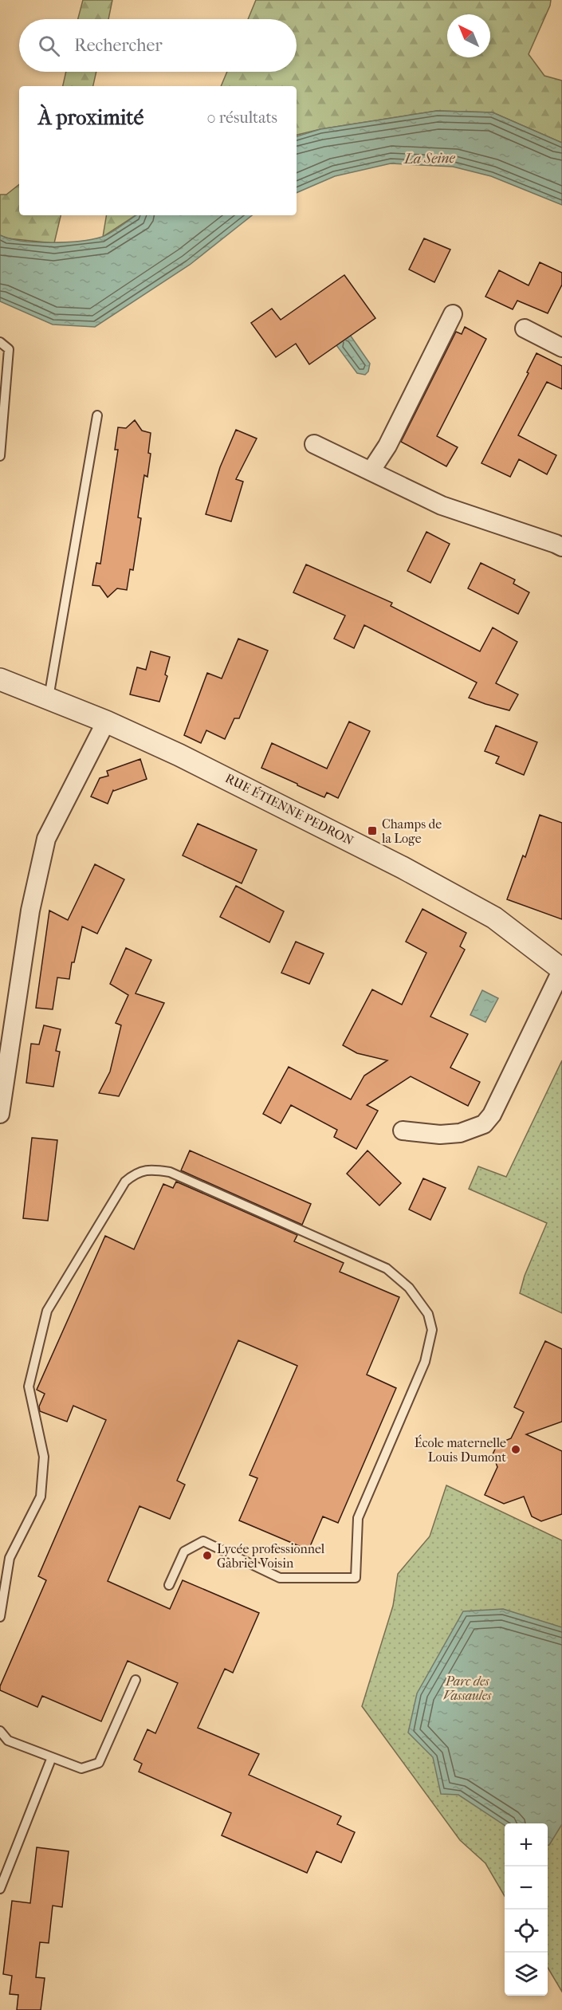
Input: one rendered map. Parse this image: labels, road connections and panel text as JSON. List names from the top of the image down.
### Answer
{
  "streets": {
    "street": ["RUE ÉTIENNE PEDRON"]
  },
  "water": ["La Seine"],
  "parks": ["Parc des Vassaules"],
  "places": {
    "transit": ["Champs de la Loge"],
    "other": ["École maternelle Louis Dumont", "Lycée professionnel Gabriel Voisin"]
  },
  "north": "top left",
  "page": {
    "search": "Rechercher",
    "heading": ["À proximité", "0 résultats"],
    "map_buttons": ["+", "−"]
  }
}
